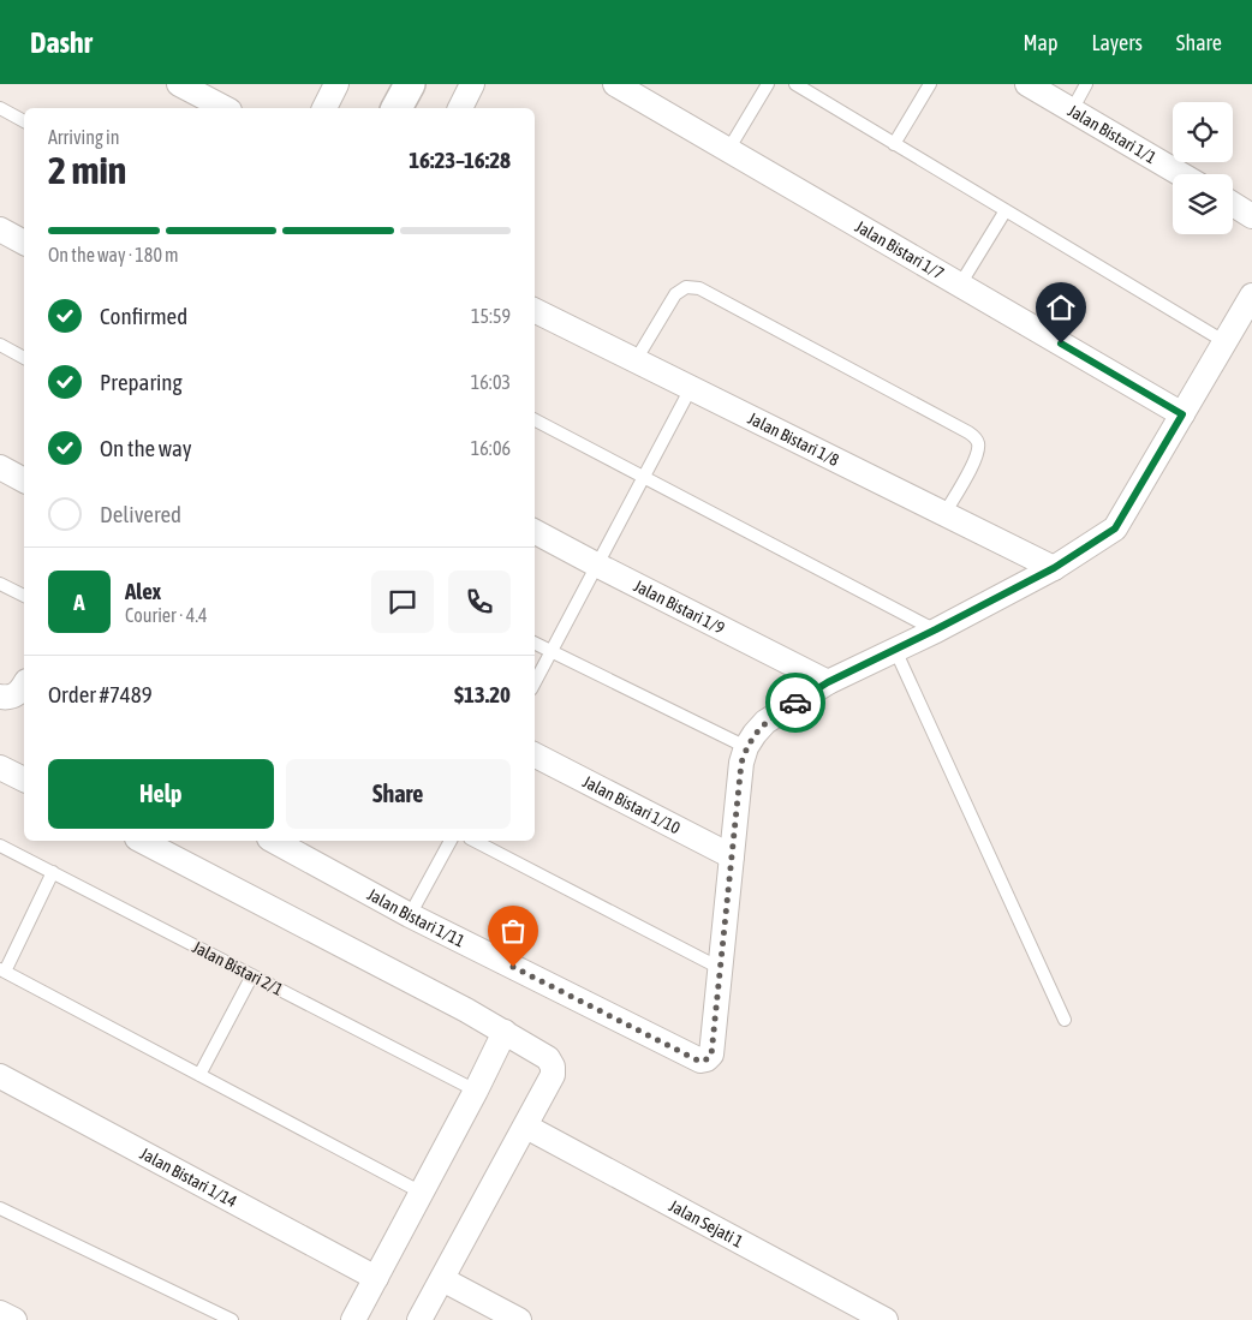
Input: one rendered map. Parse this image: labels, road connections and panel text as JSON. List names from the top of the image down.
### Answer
{
  "streets": {
    "street": [
      "Jalan Bistari 1/1",
      "Jalan Bistari 1/7",
      "Jalan Bistari 1/8",
      "Jalan Bistari 1/9",
      "Jalan Bistari 1/10",
      "Jalan Bistari 1/11",
      "Jalan Bistari 1/14",
      "Jalan Sejati 1"
    ],
    "lane": ["Jalan Bistari 2/1"]
  },
  "page": {
    "header": "Dashr",
    "nav": ["Map", "Layers", "Share"],
    "heading": ["2 min", "Arriving in", "16:23–16:28"],
    "panel": [
      "Alex",
      "Courier · 4.4",
      "Order #7489",
      "$13.20"
    ],
    "bar": "On the way · 180 m",
    "list": [
      ["Confirmed", "15:59"],
      ["Preparing", "16:03"],
      ["On the way", "16:06"],
      "Delivered"
    ],
    "round": "A",
    "buttons": ["Help", "Share"]
  }
}
